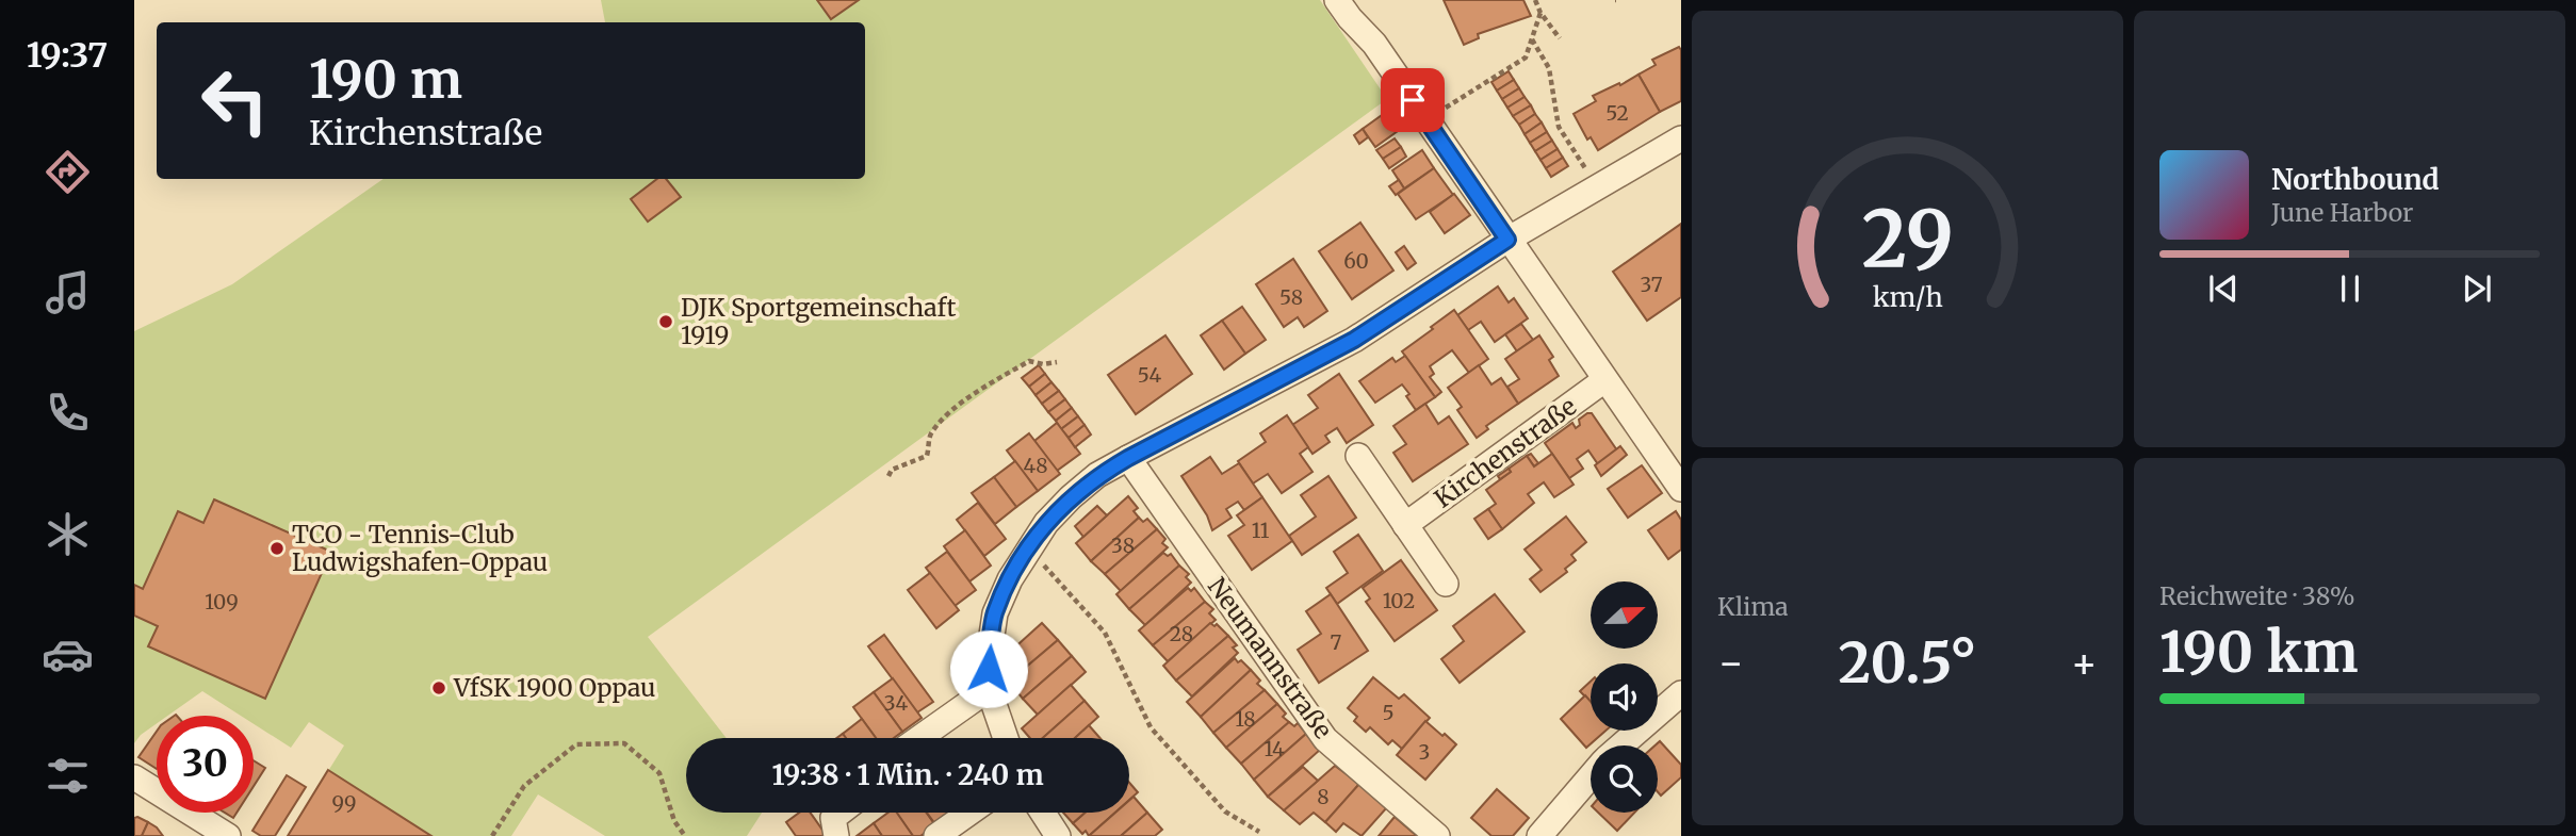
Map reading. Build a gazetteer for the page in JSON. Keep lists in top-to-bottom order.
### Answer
{
  "streets": {
    "street": ["Kirchenstraße", "Neumannstraße"]
  },
  "places": ["DJK Sportgemeinschaft 1919", "TCO - Tennis-Club Ludwigshafen-Oppau", "VfSK 1900 Oppau"],
  "house_numbers": [
    "52",
    "60",
    "37",
    "58",
    "54",
    "48",
    "11",
    "38",
    "102",
    "109",
    "28",
    "7",
    "34",
    "5",
    "18",
    "14",
    "3",
    "8",
    "99"
  ],
  "north": "right",
  "page": {
    "tabs": "19:37",
    "turn": ["190 m", "Kirchenstraße"],
    "song": ["Northbound", "June Harbor"],
    "tile": [
      "Klima",
      ["Reichweite · 38%", "190 km"]
    ],
    "heat": ["−", "20.5°", "+"],
    "limit": "30",
    "trip": "19:38 · 1 Min. · 240 m",
    "gauge": ["29", "km/h"]
  }
}
